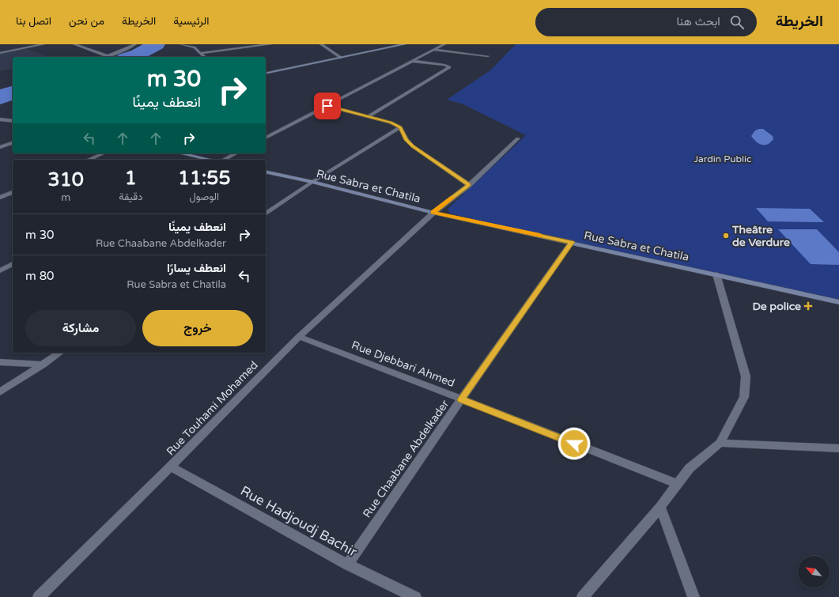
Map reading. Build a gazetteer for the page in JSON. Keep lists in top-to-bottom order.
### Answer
{
  "streets": {
    "street": [
      "Rue Sabra et Chatila",
      "Rue Djebbari Ahmed",
      "Rue Touhami Mohamed",
      "Rue Chaabane Abdelkader",
      "Rue Hadjoudj Bachir"
    ]
  },
  "crossings": [
    ["Rue Sabra et Chatila", "Rue Touhami Mohamed"],
    ["Rue Sabra et Chatila", "Rue Chaabane Abdelkader"],
    ["Rue Djebbari Ahmed", "Rue Touhami Mohamed"],
    ["Rue Djebbari Ahmed", "Rue Chaabane Abdelkader"],
    ["Rue Touhami Mohamed", "Rue Hadjoudj Bachir"],
    ["Rue Chaabane Abdelkader", "Rue Hadjoudj Bachir"]
  ],
  "parks": ["Jardin Public"],
  "places": {
    "other": ["Theâtre de Verdure"],
    "health": ["De police"]
  },
  "north": "top left",
  "page": {
    "header": "الخريطة",
    "search": "ابحث هنا",
    "nav": [
      "الرئيسية",
      "الخريطة",
      "من نحن",
      "اتصل بنا"
    ],
    "turn": ["30 m", "انعطف يمينًا"],
    "eta": [
      "11:55",
      "الوصول",
      "1",
      "دقيقة",
      "310",
      "m"
    ],
    "list": [
      {
        "name": "انعطف يمينًا",
        "note": "Rue Chaabane Abdelkader",
        "value": "30 m"
      },
      {
        "name": "انعطف يسارًا",
        "note": "Rue Sabra et Chatila",
        "value": "80 m"
      }
    ],
    "buttons": ["خروج", "مشاركة"]
  }
}
